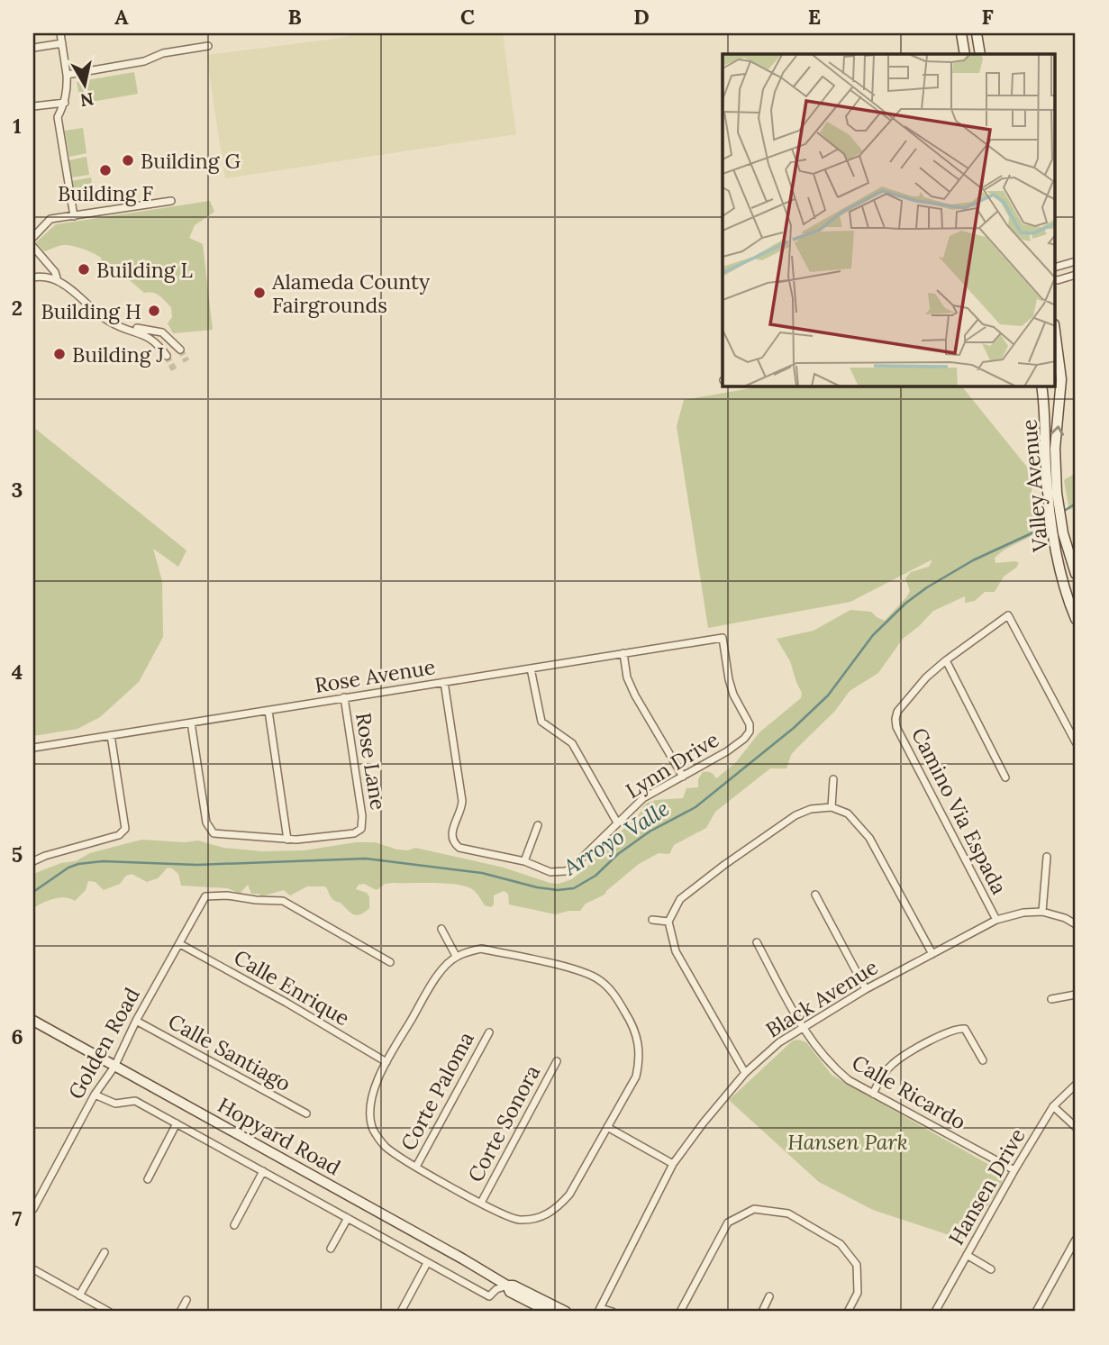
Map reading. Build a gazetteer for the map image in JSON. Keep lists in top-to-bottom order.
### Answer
{
  "streets": {
    "main road": ["Valley Avenue", "Hopyard Road"],
    "street": [
      "Rose Avenue",
      "Rose Lane",
      "Lynn Drive",
      "Camino Via Espada",
      "Calle Enrique",
      "Black Avenue",
      "Golden Road",
      "Calle Santiago",
      "Corte Paloma",
      "Calle Ricardo",
      "Corte Sonora",
      "Hansen Drive"
    ]
  },
  "crossings": [
    ["Rose Avenue", "Rose Lane"],
    ["Rose Avenue", "Lynn Drive"],
    ["Camino Via Espada", "Black Avenue"],
    ["Calle Enrique", "Golden Road"],
    ["Black Avenue", "Calle Ricardo"],
    ["Golden Road", "Calle Santiago"],
    ["Golden Road", "Hopyard Road"],
    ["Calle Ricardo", "Hansen Drive"]
  ],
  "water": ["Arroyo Valle"],
  "parks": ["Hansen Park"],
  "places": [
    "Building G",
    "Building F",
    "Building L",
    "Alameda County Fairgrounds",
    "Building H",
    "Building J"
  ],
  "north": "bottom",
  "grid": {
    "columns": [
      "A",
      "B",
      "C",
      "D",
      "E",
      "F"
    ],
    "rows": [
      "1",
      "2",
      "3",
      "4",
      "5",
      "6",
      "7"
    ]
  }
}
